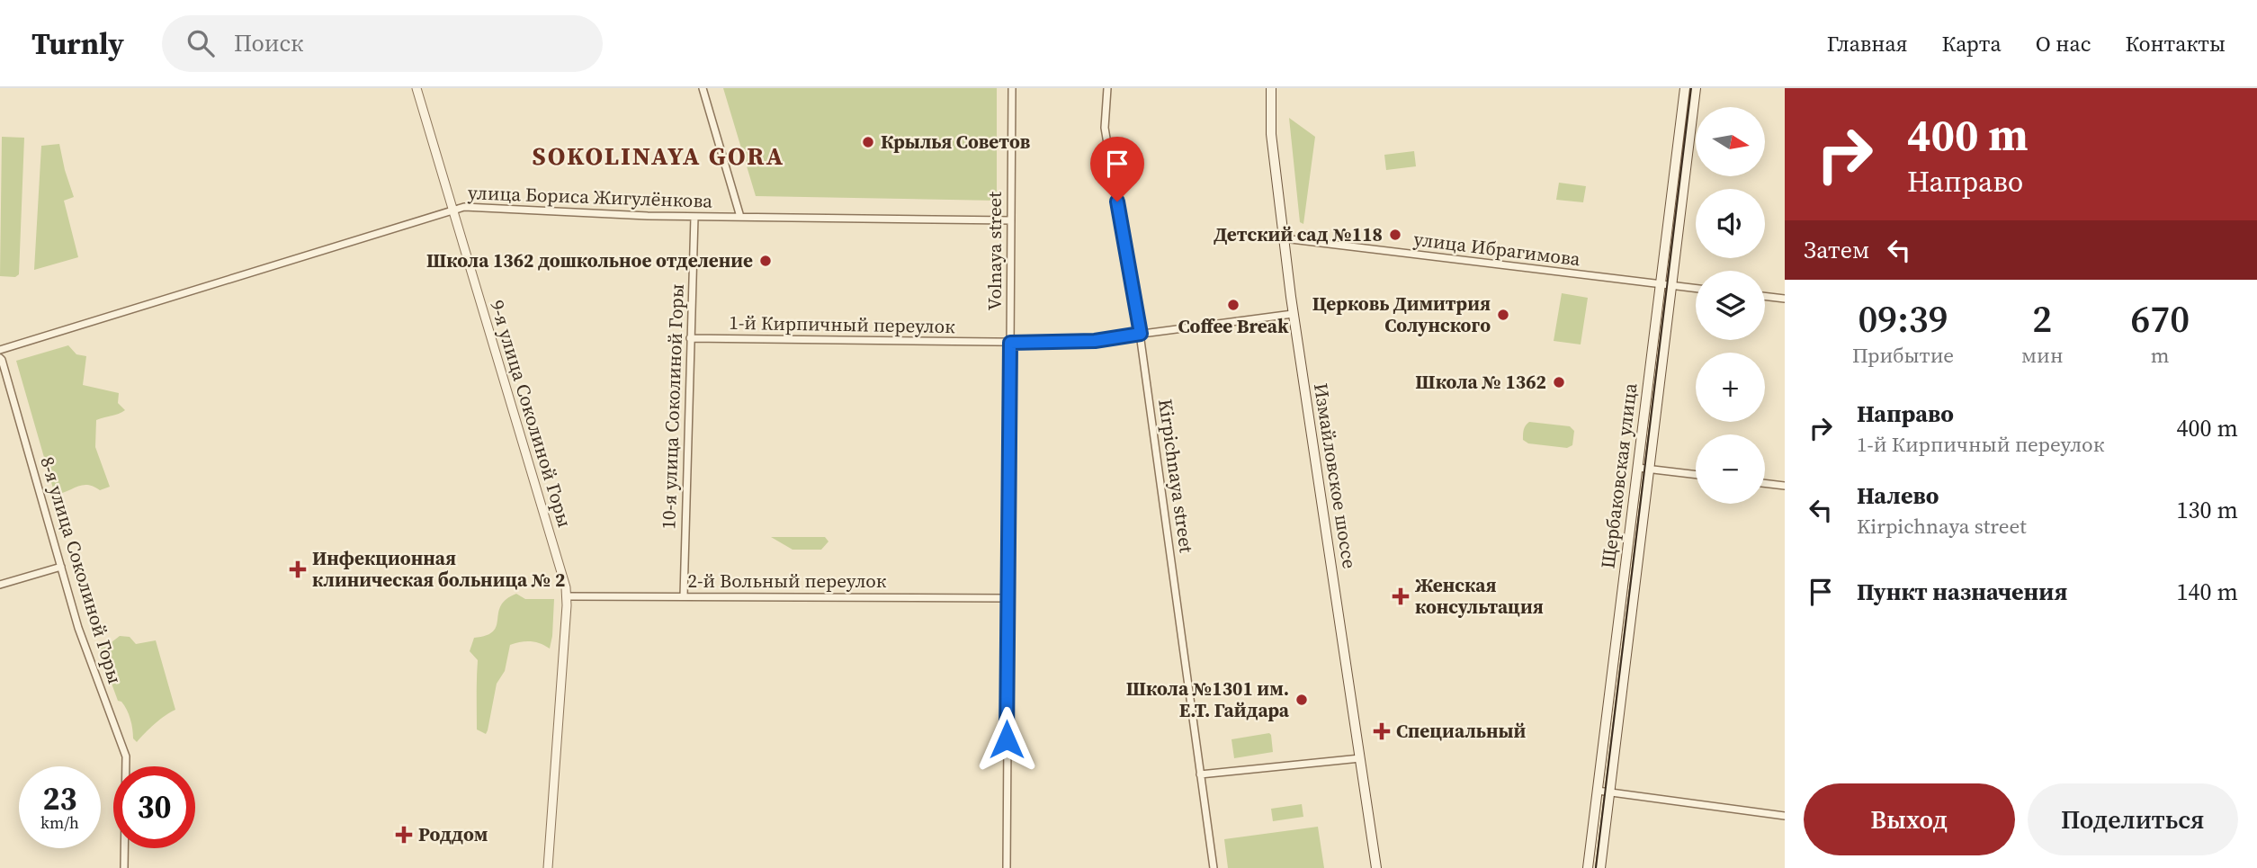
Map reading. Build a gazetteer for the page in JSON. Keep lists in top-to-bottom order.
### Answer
{
  "streets": {
    "main road": ["Измайловское шоссе", "Щербаковская улица"],
    "street": [
      "улица Бориса Жигулёнкова",
      "улица Ибрагимова",
      "Volnaya street",
      "1-й Кирпичный переулок",
      "10-я улица Соколиной Горы",
      "9-я улица Соколиной Горы",
      "Kirpichnaya street",
      "8-я улица Соколиной Горы",
      "2-й Вольный переулок"
    ]
  },
  "crossings": [
    ["улица Бориса Жигулёнкова", "Volnaya street"],
    ["улица Бориса Жигулёнкова", "10-я улица Соколиной Горы"],
    ["улица Бориса Жигулёнкова", "9-я улица Соколиной Горы"],
    ["улица Ибрагимова", "Измайловское шоссе"],
    ["улица Ибрагимова", "Щербаковская улица"],
    ["Volnaya street", "1-й Кирпичный переулок"],
    ["Volnaya street", "2-й Вольный переулок"],
    ["1-й Кирпичный переулок", "10-я улица Соколиной Горы"],
    ["1-й Кирпичный переулок", "Kirpichnaya street"],
    ["1-й Кирпичный переулок", "Измайловское шоссе"],
    ["10-я улица Соколиной Горы", "2-й Вольный переулок"],
    ["9-я улица Соколиной Горы", "2-й Вольный переулок"]
  ],
  "districts": ["SOKOLINAYA GORA"],
  "places": {
    "other": [
      "Крылья Советов",
      "Детский сад №118",
      "Школа 1362 дошкольное отделение",
      "Coffee Break",
      "Церковь Димитрия Солунского",
      "Школа № 1362",
      "Школа №1301 им. Е.Т. Гайдара"
    ],
    "health": [
      "Инфекционная клиническая больница № 2",
      "Женская консультация",
      "Специальный",
      "Роддом"
    ]
  },
  "north": "right",
  "page": {
    "header": "Turnly",
    "search": "Поиск",
    "nav": [
      "Главная",
      "Карта",
      "О нас",
      "Контакты"
    ],
    "turn": ["400 m", "Направо"],
    "map_buttons": ["+", "−"],
    "then": "Затем",
    "eta": [
      "09:39",
      "Прибытие",
      "2",
      "мин",
      "670",
      "m"
    ],
    "list": [
      {
        "name": "Направо",
        "note": "1-й Кирпичный переулок",
        "value": "400 m"
      },
      {
        "name": "Налево",
        "note": "Kirpichnaya street",
        "value": "130 m"
      },
      {
        "name": "Пункт назначения",
        "value": "140 m"
      }
    ],
    "speed": "23 km/h",
    "limit": "30",
    "buttons": ["Выход", "Поделиться"]
  }
}
